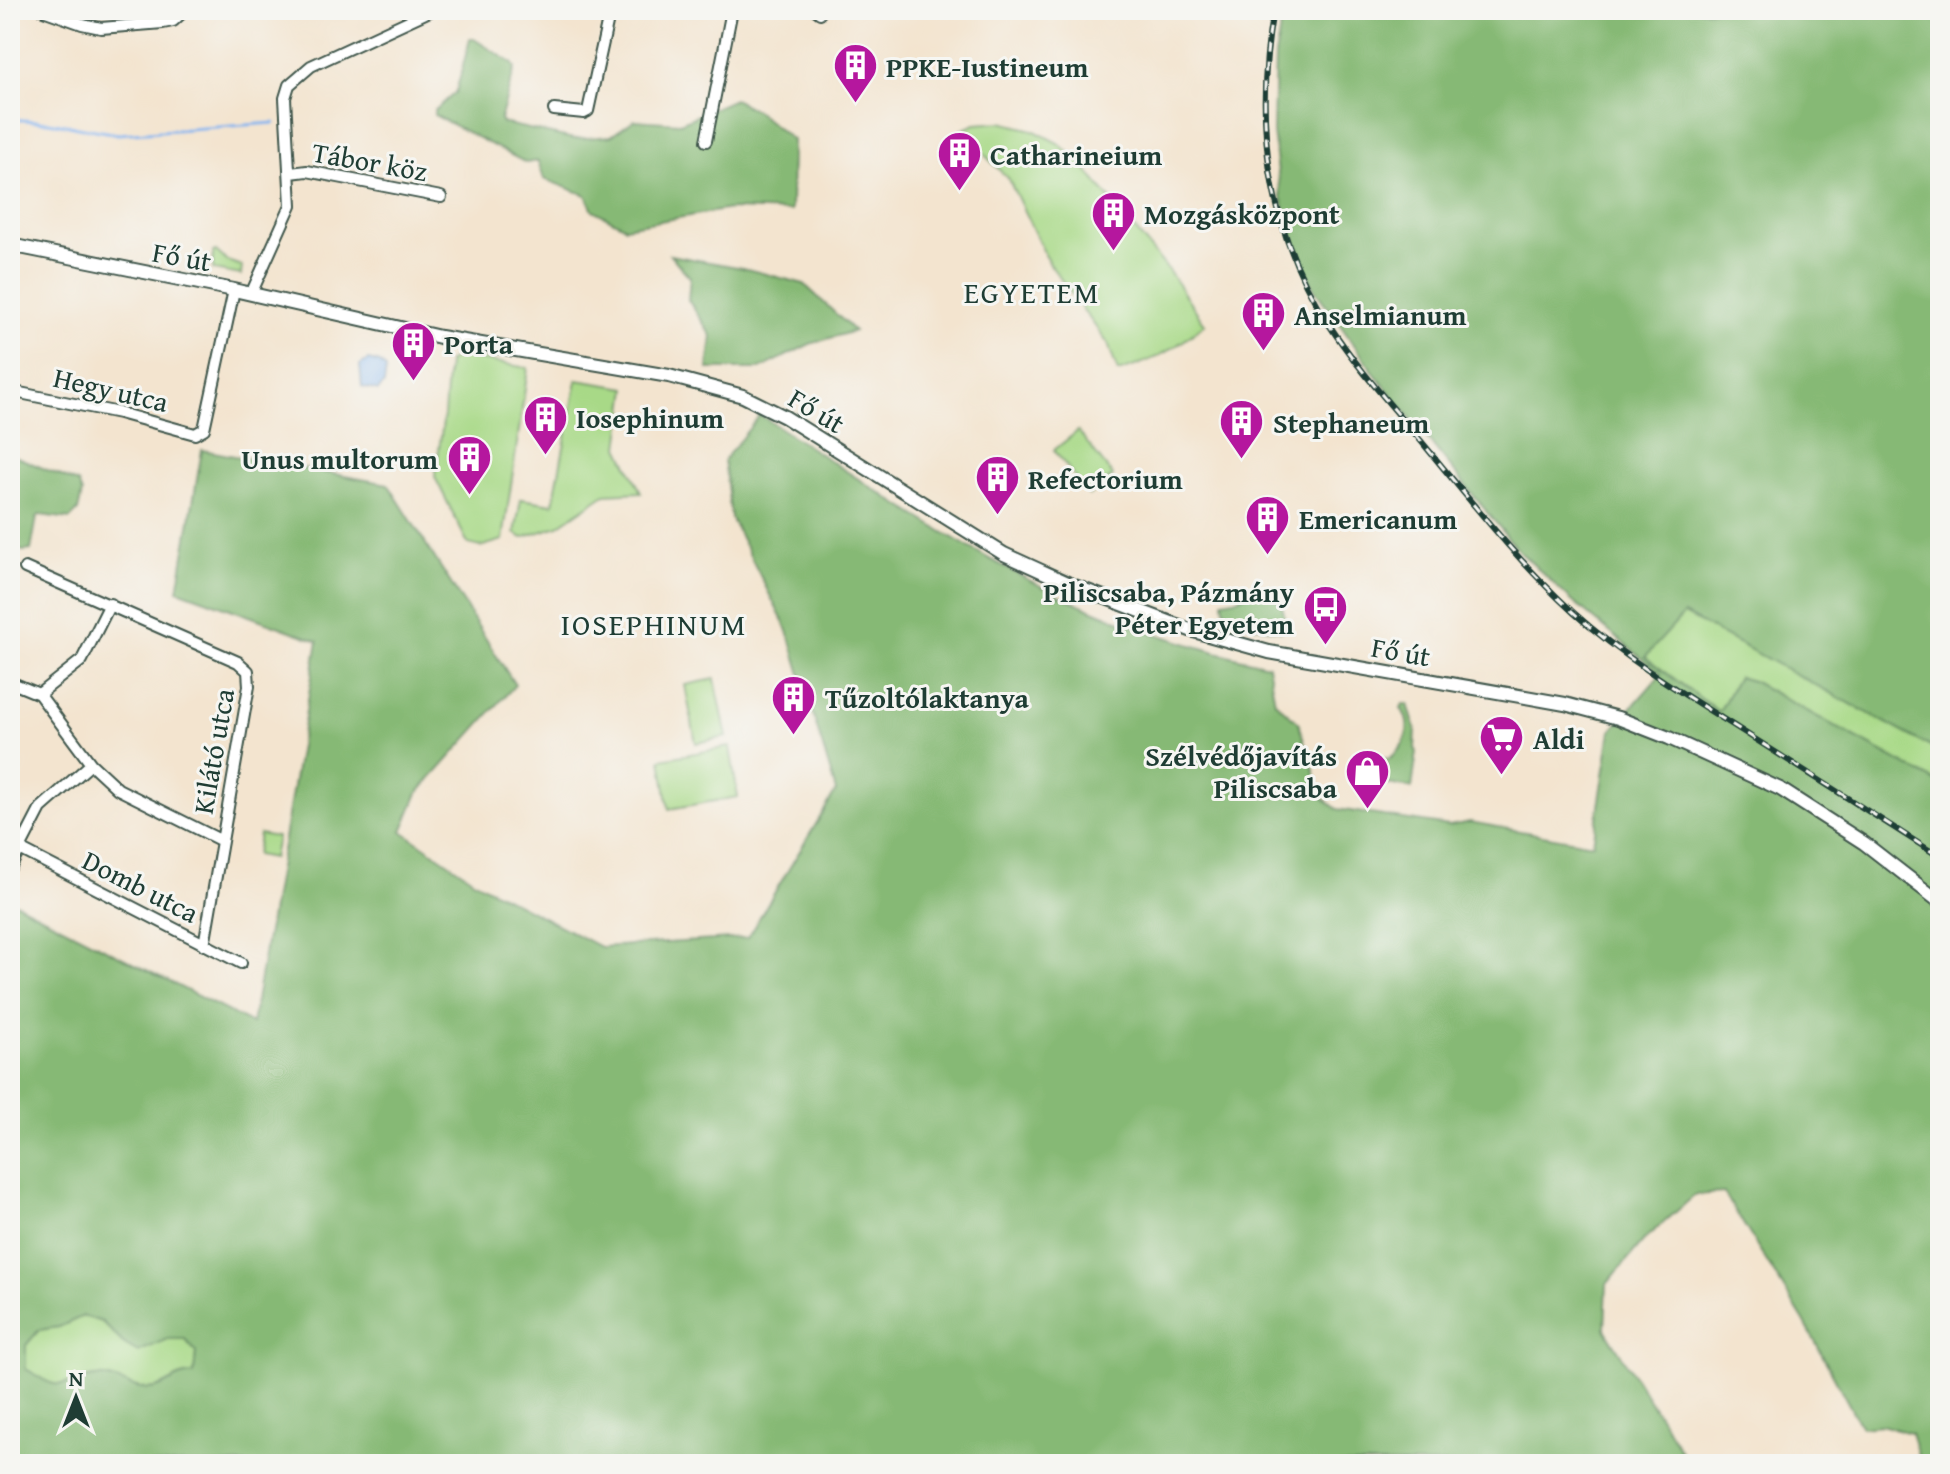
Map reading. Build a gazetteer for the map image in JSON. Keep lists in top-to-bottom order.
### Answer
{
  "streets": {
    "main road": ["Fő út"],
    "street": [
      "Tábor köz",
      "Hegy utca",
      "Kilátó utca",
      "Domb utca"
    ]
  },
  "crossings": [
    ["Fő út", "Hegy utca"],
    ["Kilátó utca", "Domb utca"]
  ],
  "districts": ["EGYETEM", "IOSEPHINUM"],
  "places": {
    "building": [
      "PPKE-Iustineum",
      "Catharineium",
      "Mozgásközpont",
      "Anselmianum",
      "Porta",
      "Iosephinum",
      "Stephaneum",
      "Unus multorum",
      "Refectorium",
      "Emericanum",
      "Tűzoltólaktanya"
    ],
    "bus stop": ["Piliscsaba, Pázmány Péter Egyetem"],
    "supermarket": ["Aldi"],
    "shop": ["Szélvédőjavítás Piliscsaba"]
  },
  "north": "top"
}
